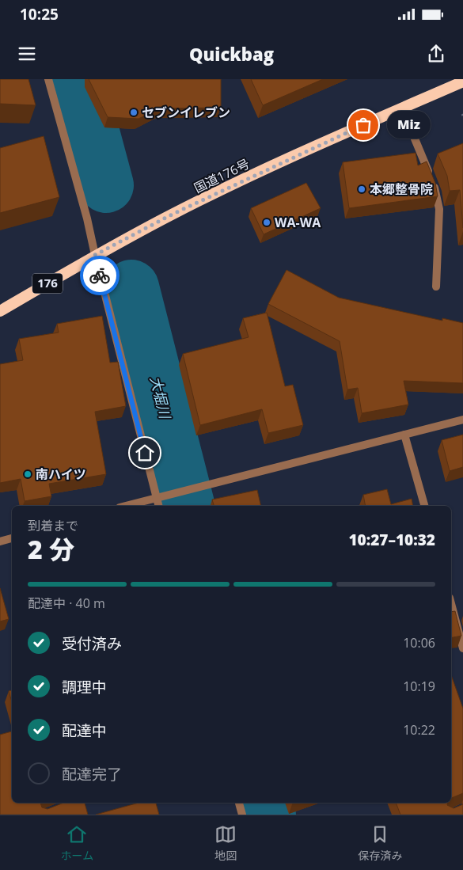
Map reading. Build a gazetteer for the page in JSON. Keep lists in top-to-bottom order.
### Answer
{
  "streets": {
    "highway": ["国道176号", "176"]
  },
  "water": ["大堀川"],
  "places": [
    "セブンイレブン",
    "Miz",
    "本郷整骨院",
    "WA-WA",
    "南ハイツ"
  ],
  "page": {
    "status": "10:25",
    "header": "Quickbag",
    "bubble": "Miz",
    "heading": ["2 分", "到着まで", "10:27–10:32"],
    "bar": "配達中 · 40 m",
    "list": [
      ["受付済み", "10:06"],
      ["調理中", "10:19"],
      ["配達中", "10:22"],
      "配達完了"
    ],
    "tabs": ["ホーム", "地図", "保存済み"]
  }
}
